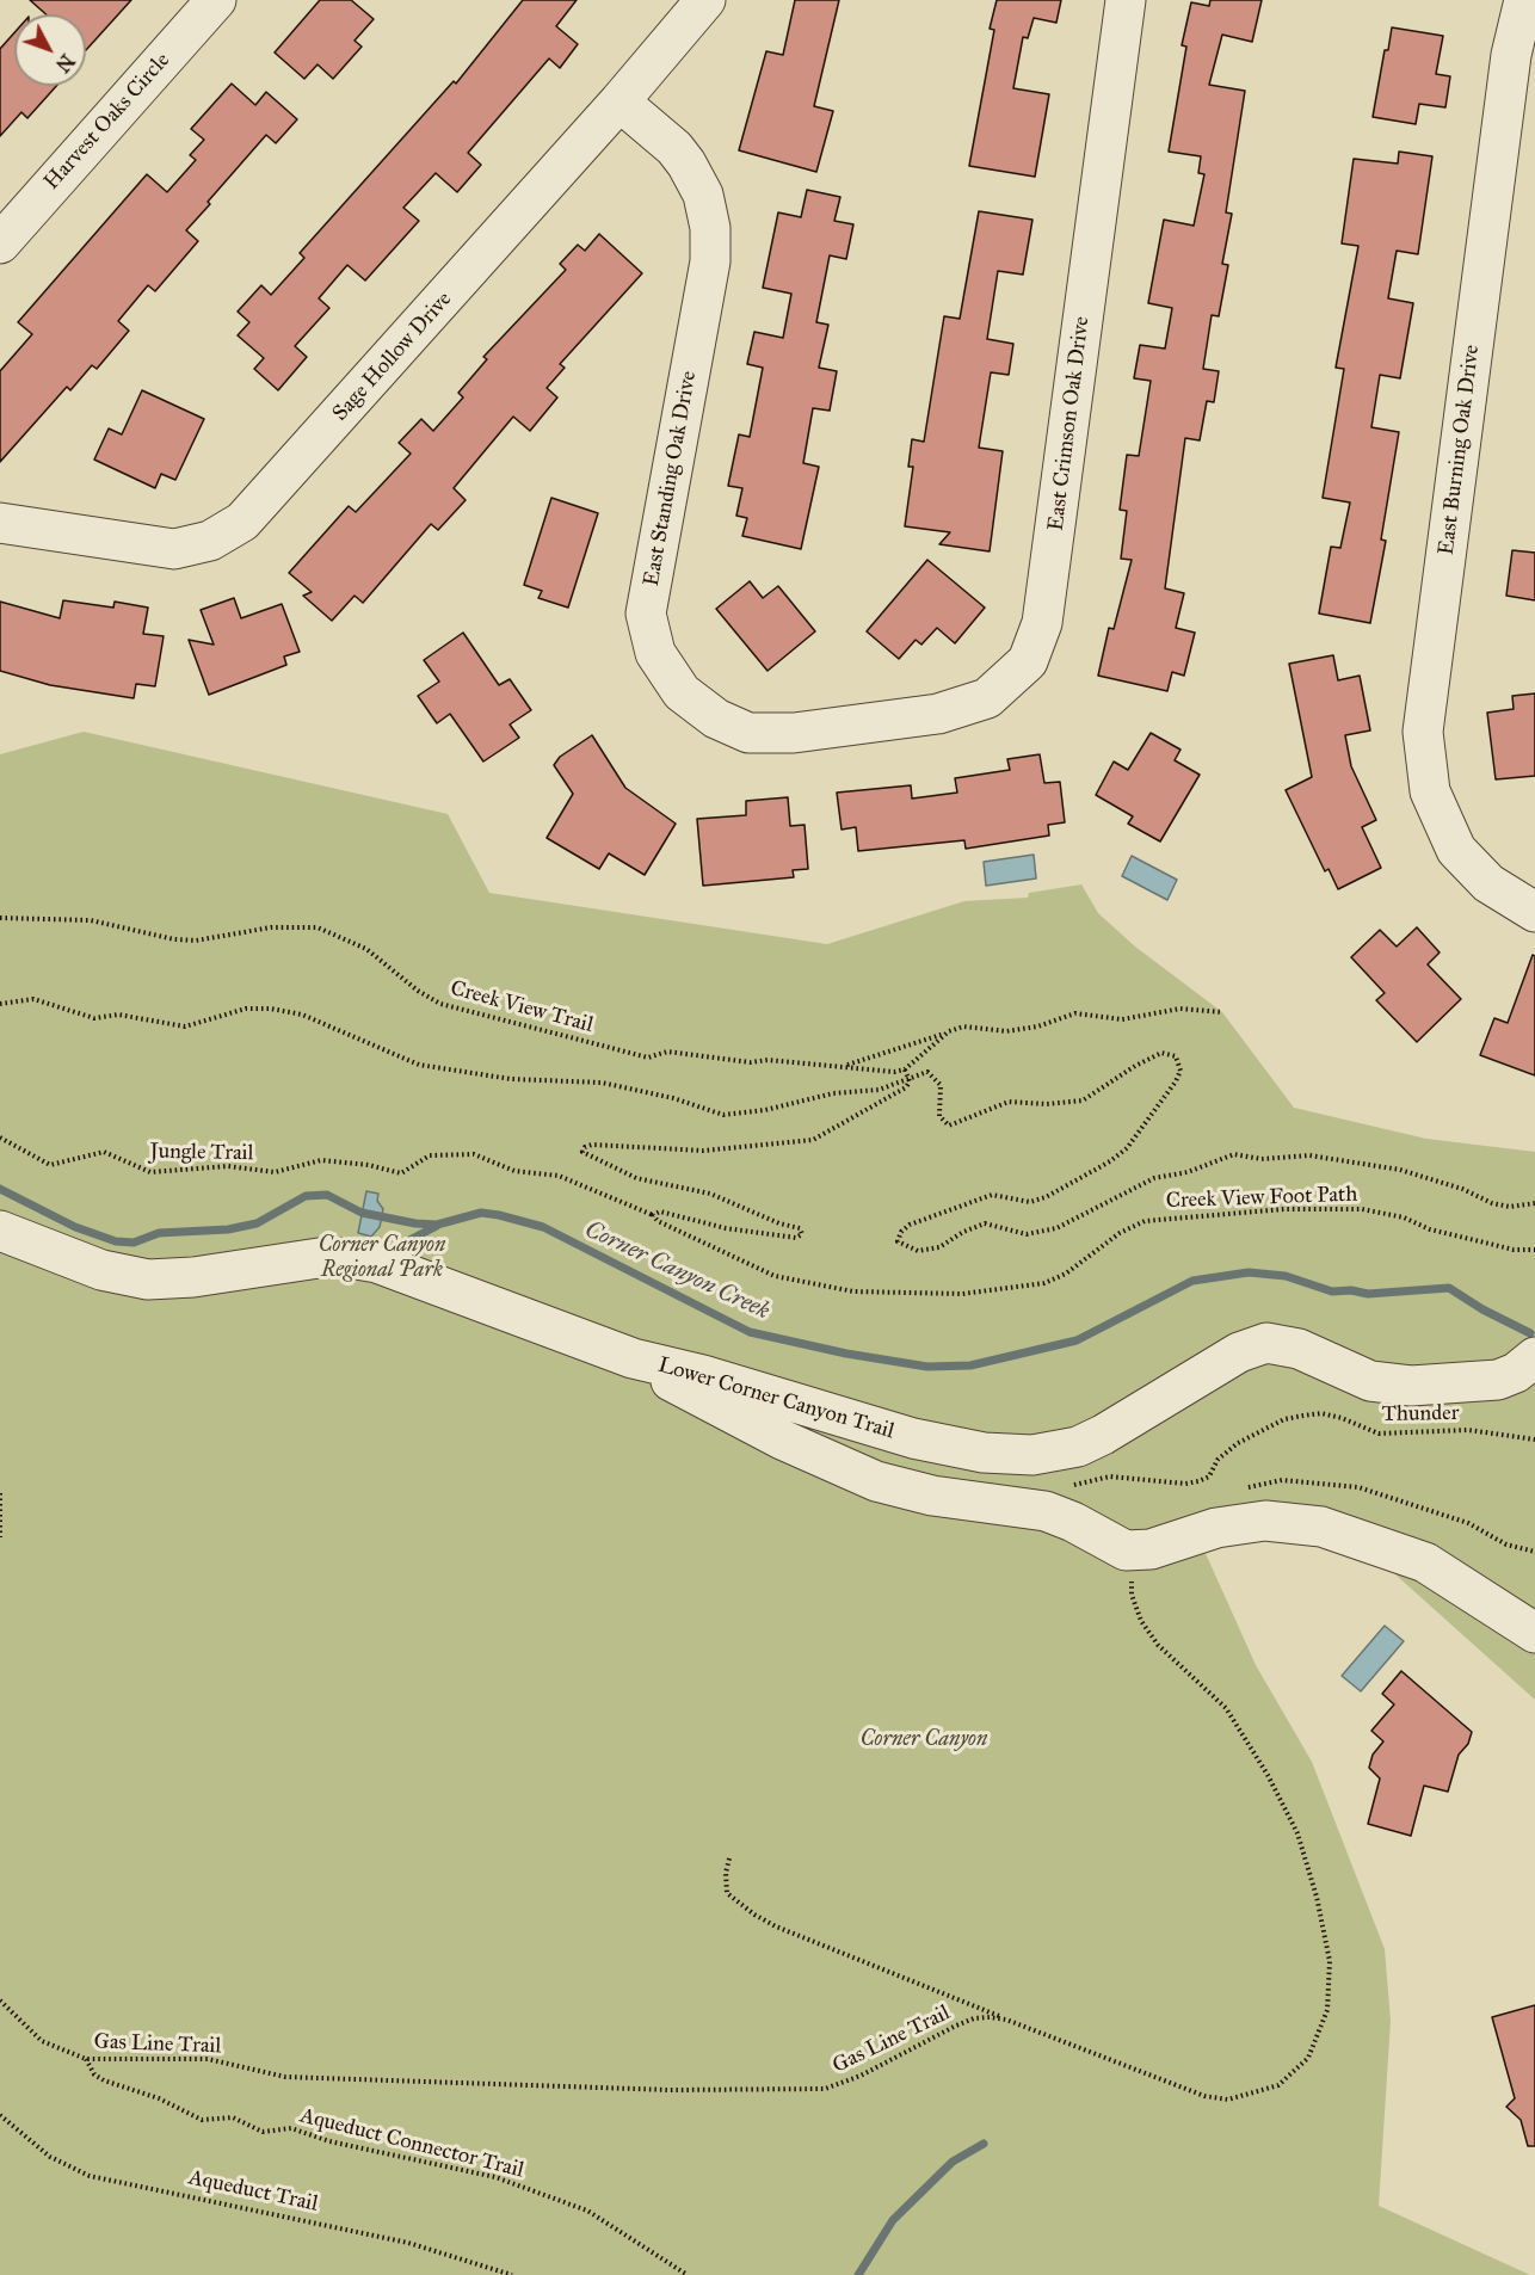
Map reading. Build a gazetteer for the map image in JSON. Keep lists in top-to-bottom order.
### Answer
{
  "streets": {
    "street": [
      "Harvest Oaks Circle",
      "Sage Hollow Drive",
      "East Crimson Oak Drive",
      "East Burning Oak Drive",
      "East Standing Oak Drive",
      "Lower Corner Canyon Trail"
    ],
    "path": [
      "Creek View Trail",
      "Jungle Trail",
      "Creek View Foot Path",
      "Thunder",
      "Gas Line Trail",
      "Aqueduct Connector Trail",
      "Aqueduct Trail"
    ]
  },
  "crossings": [
    ["Sage Hollow Drive", "East Standing Oak Drive"],
    ["East Crimson Oak Drive", "East Standing Oak Drive"],
    ["Jungle Trail", "Creek View Foot Path"],
    ["Gas Line Trail", "Aqueduct Connector Trail"]
  ],
  "water": ["Corner Canyon Creek"],
  "parks": ["Corner Canyon Regional Park", "Corner Canyon"],
  "north": "bottom right"
}
